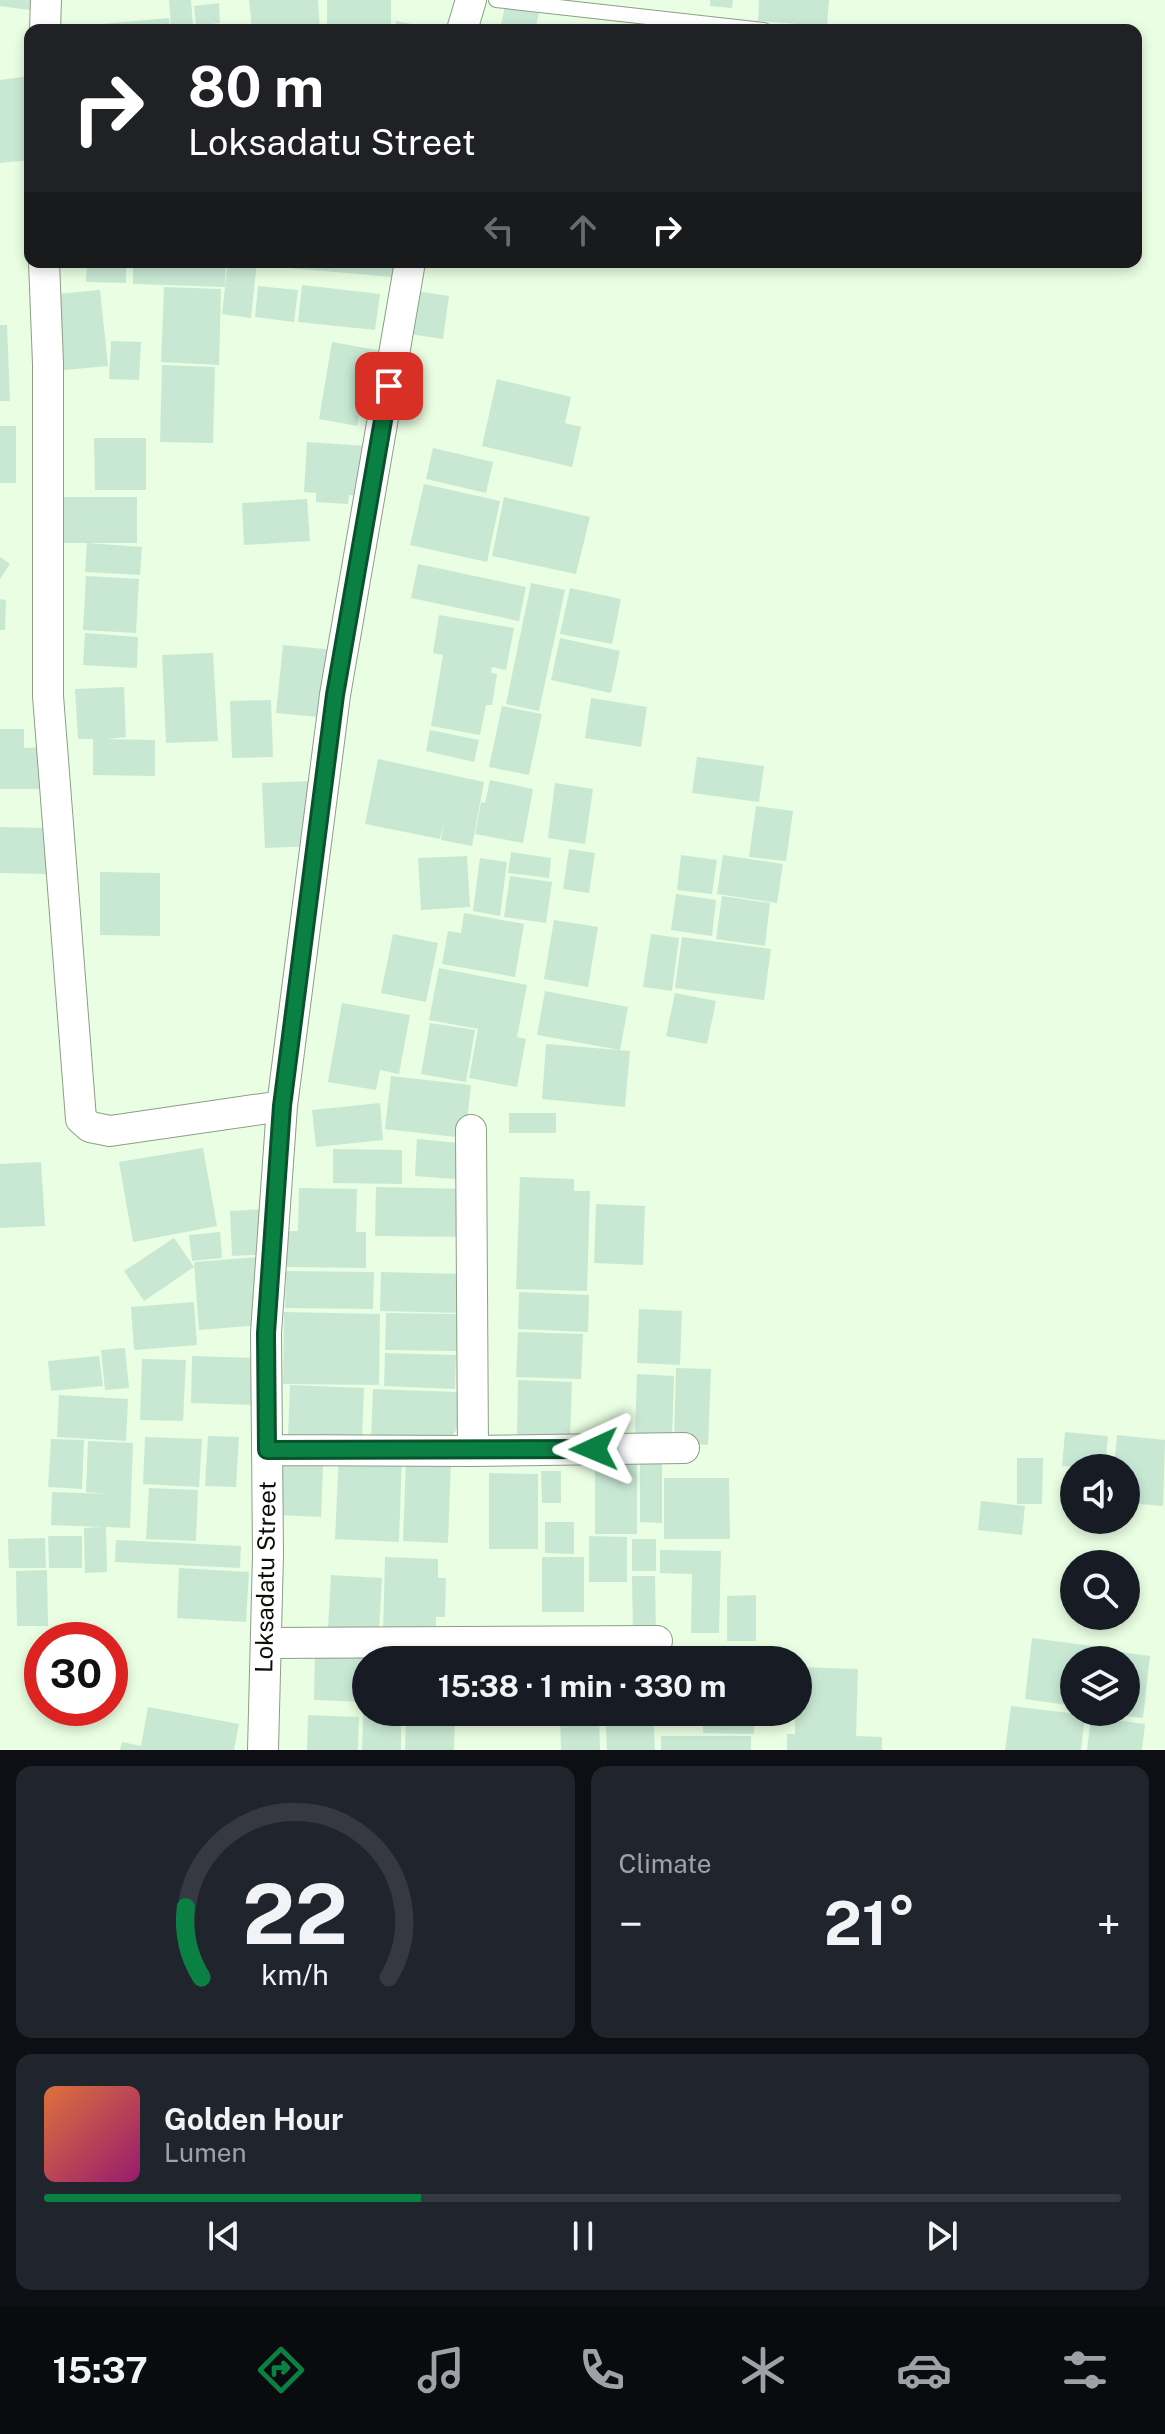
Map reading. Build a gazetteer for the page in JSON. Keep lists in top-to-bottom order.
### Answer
{
  "streets": {
    "street": ["Loksadatu Street"]
  },
  "page": {
    "turn": ["80 m", "Loksadatu Street"],
    "limit": "30",
    "trip": "15:38 · 1 min · 330 m",
    "tile": "Climate",
    "heat": ["−", "21°", "+"],
    "song": ["Golden Hour", "Lumen"],
    "tabs": "15:37",
    "gauge": ["22", "km/h"]
  }
}
